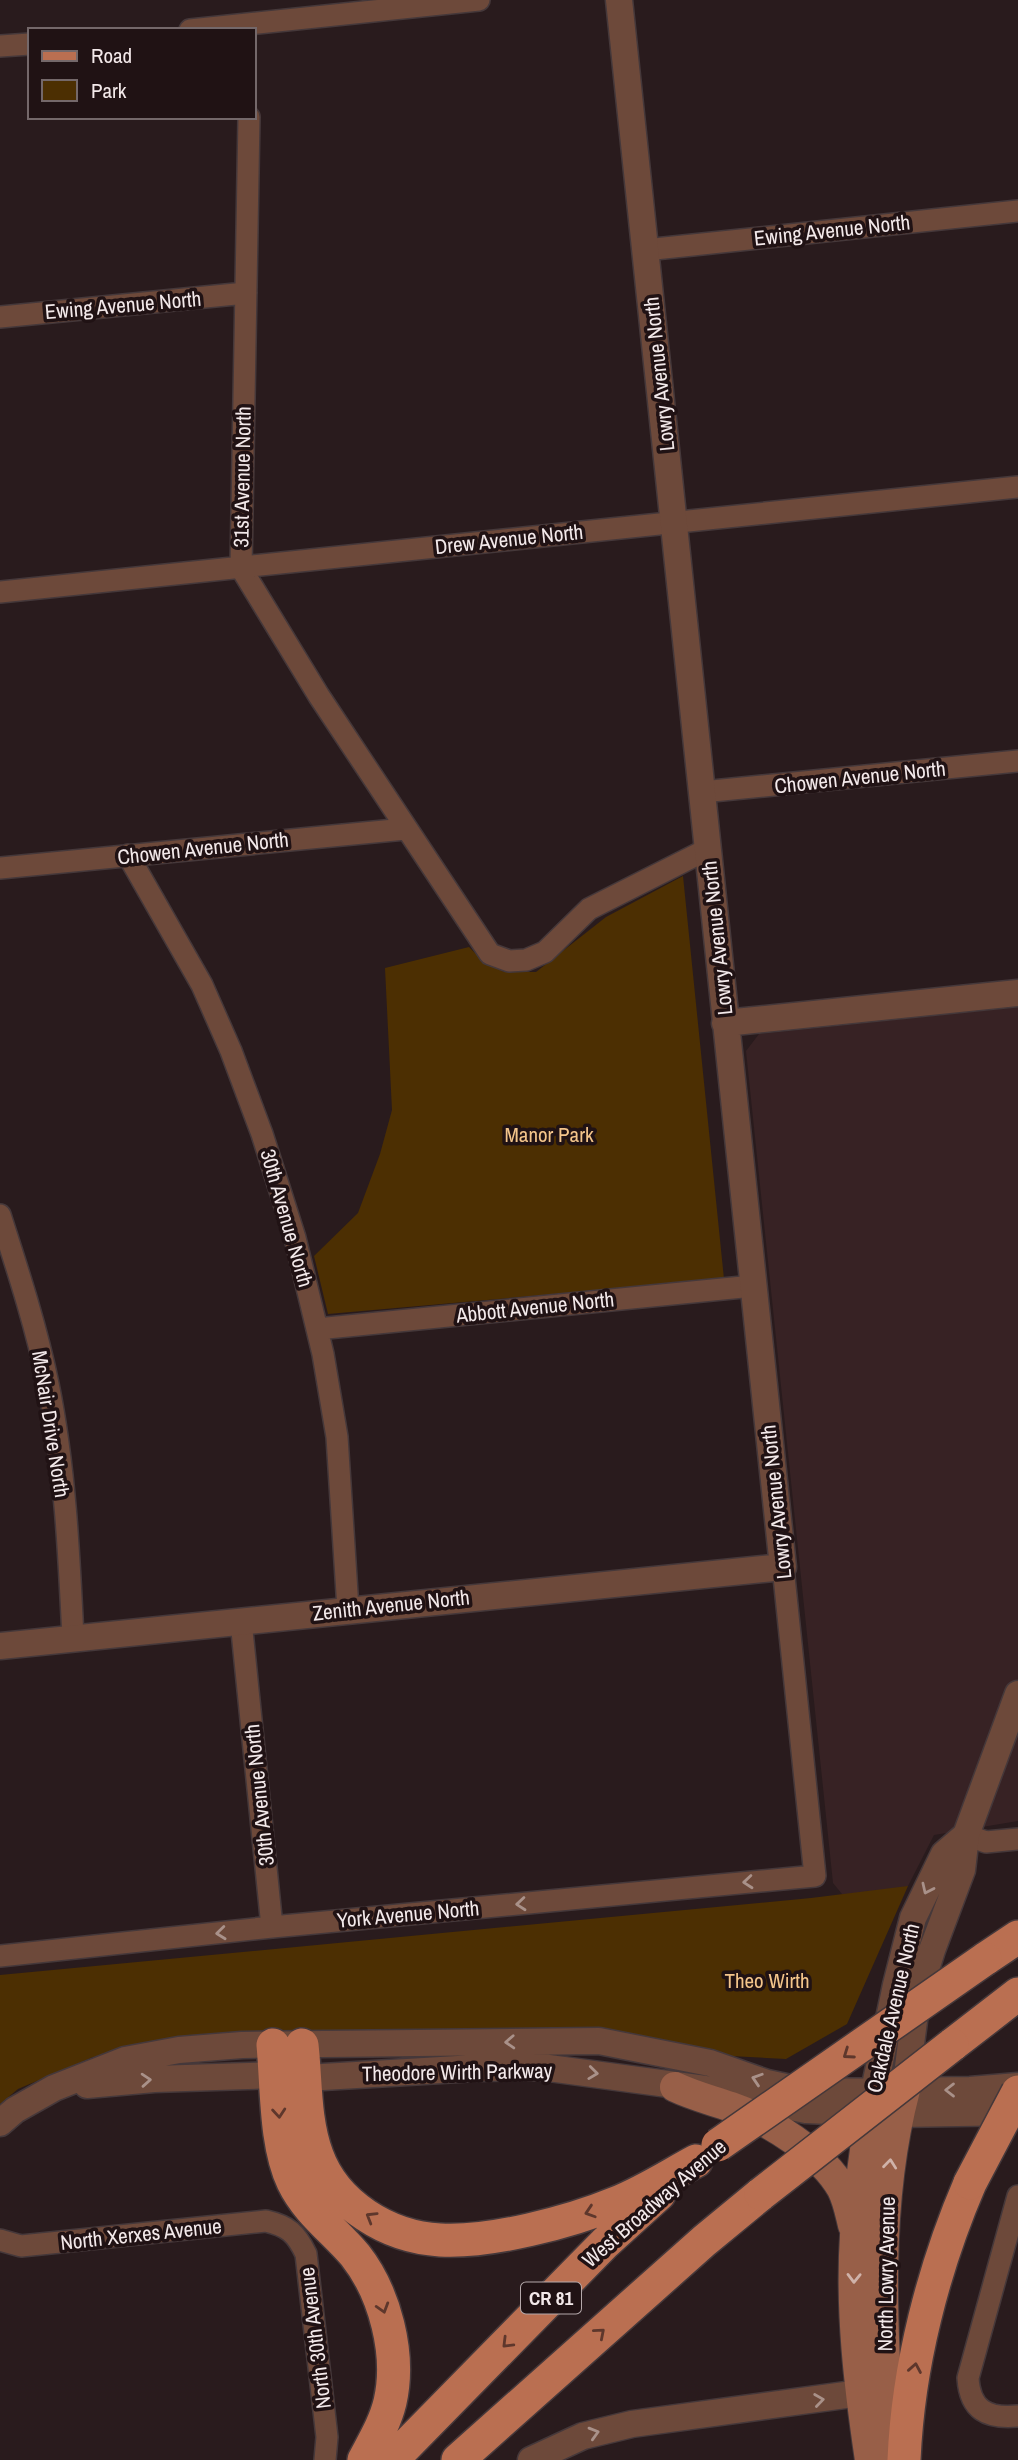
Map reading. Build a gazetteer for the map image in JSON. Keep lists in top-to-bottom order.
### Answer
{
  "streets": {
    "main road": ["West Broadway Avenue", "North Lowry Avenue", "CR 81"],
    "street": [
      "Ewing Avenue North",
      "Lowry Avenue North",
      "31st Avenue North",
      "Drew Avenue North",
      "Chowen Avenue North",
      "30th Avenue North",
      "Abbott Avenue North",
      "McNair Drive North",
      "Zenith Avenue North",
      "York Avenue North",
      "Oakdale Avenue North",
      "Theodore Wirth Parkway",
      "North Xerxes Avenue",
      "North 30th Avenue"
    ]
  },
  "crossings": [
    ["Ewing Avenue North", "Lowry Avenue North"],
    ["Ewing Avenue North", "31st Avenue North"],
    ["Lowry Avenue North", "31st Avenue North"],
    ["Lowry Avenue North", "Drew Avenue North"],
    ["Lowry Avenue North", "Chowen Avenue North"],
    ["Lowry Avenue North", "Abbott Avenue North"],
    ["Lowry Avenue North", "Zenith Avenue North"],
    ["Lowry Avenue North", "York Avenue North"],
    ["31st Avenue North", "Drew Avenue North"],
    ["31st Avenue North", "Chowen Avenue North"],
    ["Chowen Avenue North", "30th Avenue North"],
    ["30th Avenue North", "Abbott Avenue North"],
    ["30th Avenue North", "Zenith Avenue North"],
    ["30th Avenue North", "York Avenue North"],
    ["McNair Drive North", "Zenith Avenue North"],
    ["Oakdale Avenue North", "Theodore Wirth Parkway"],
    ["Oakdale Avenue North", "North Lowry Avenue"],
    ["Theodore Wirth Parkway", "North Lowry Avenue"],
    ["North Xerxes Avenue", "North 30th Avenue"]
  ],
  "one_way": ["York Avenue North"],
  "parks": ["Manor Park", "Theo Wirth"],
  "legend": ["Road", "Park"]
}
